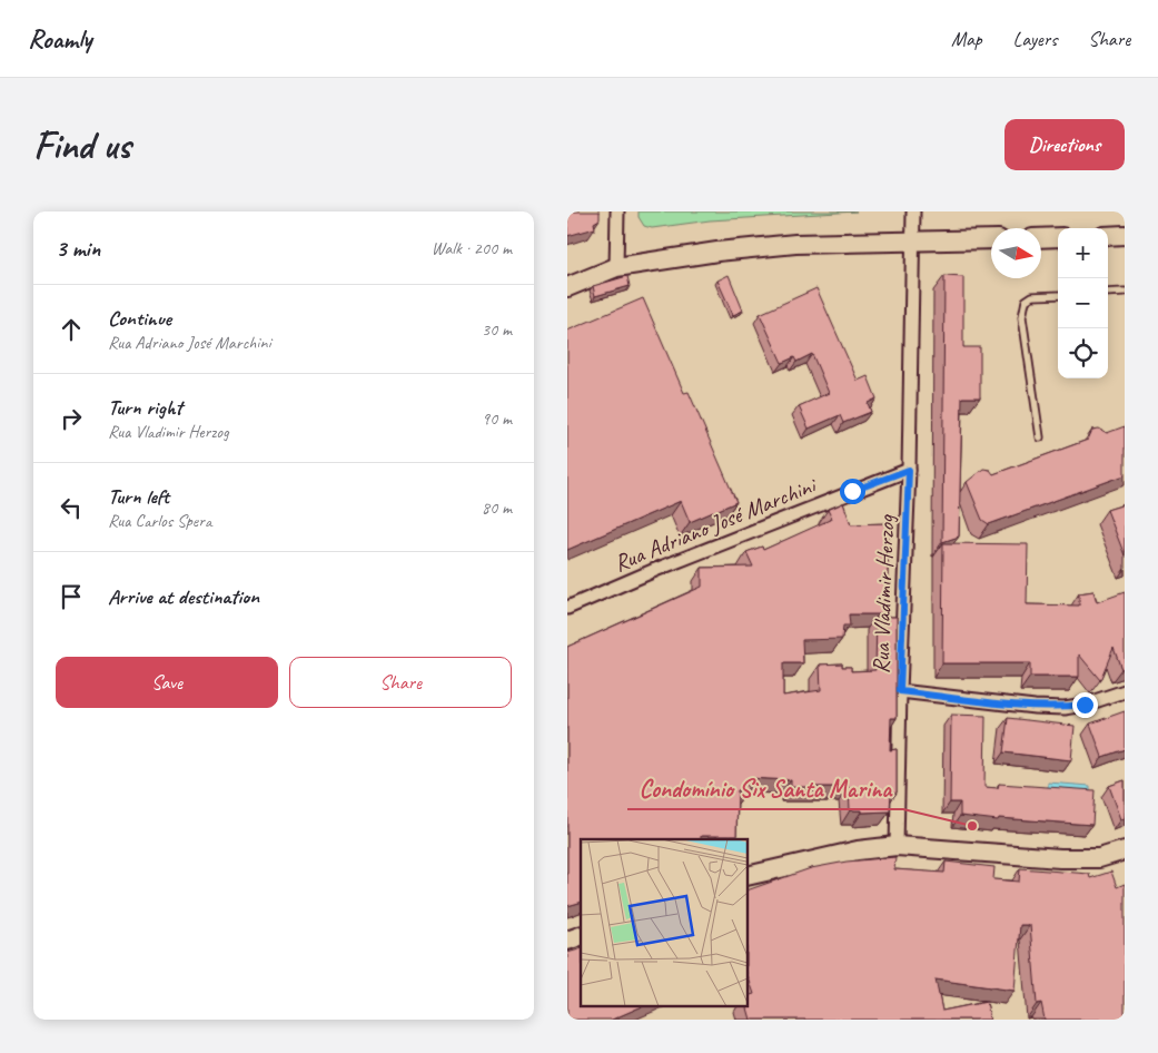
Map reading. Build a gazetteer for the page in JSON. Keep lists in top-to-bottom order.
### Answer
{
  "streets": {
    "street": ["Rua Adriano José Marchini", "Rua Vladimir Herzog"]
  },
  "crossings": [
    ["Rua Adriano José Marchini", "Rua Vladimir Herzog"]
  ],
  "places": ["Condomínio Six Santa Marina"],
  "north": "right",
  "page": {
    "header": "Roamly",
    "nav": ["Map", "Layers", "Share"],
    "buttons": [
      "Directions",
      ["Save", "Share"]
    ],
    "title": "Find us",
    "heading": ["3 min", "Walk · 200 m"],
    "map_buttons": ["+", "−"],
    "list": [
      ["Continue", "Rua Adriano José Marchini", "30 m"],
      ["Turn right", "Rua Vladimir Herzog", "90 m"],
      ["Turn left", "Rua Carlos Spera", "80 m"],
      "Arrive at destination"
    ]
  }
}
